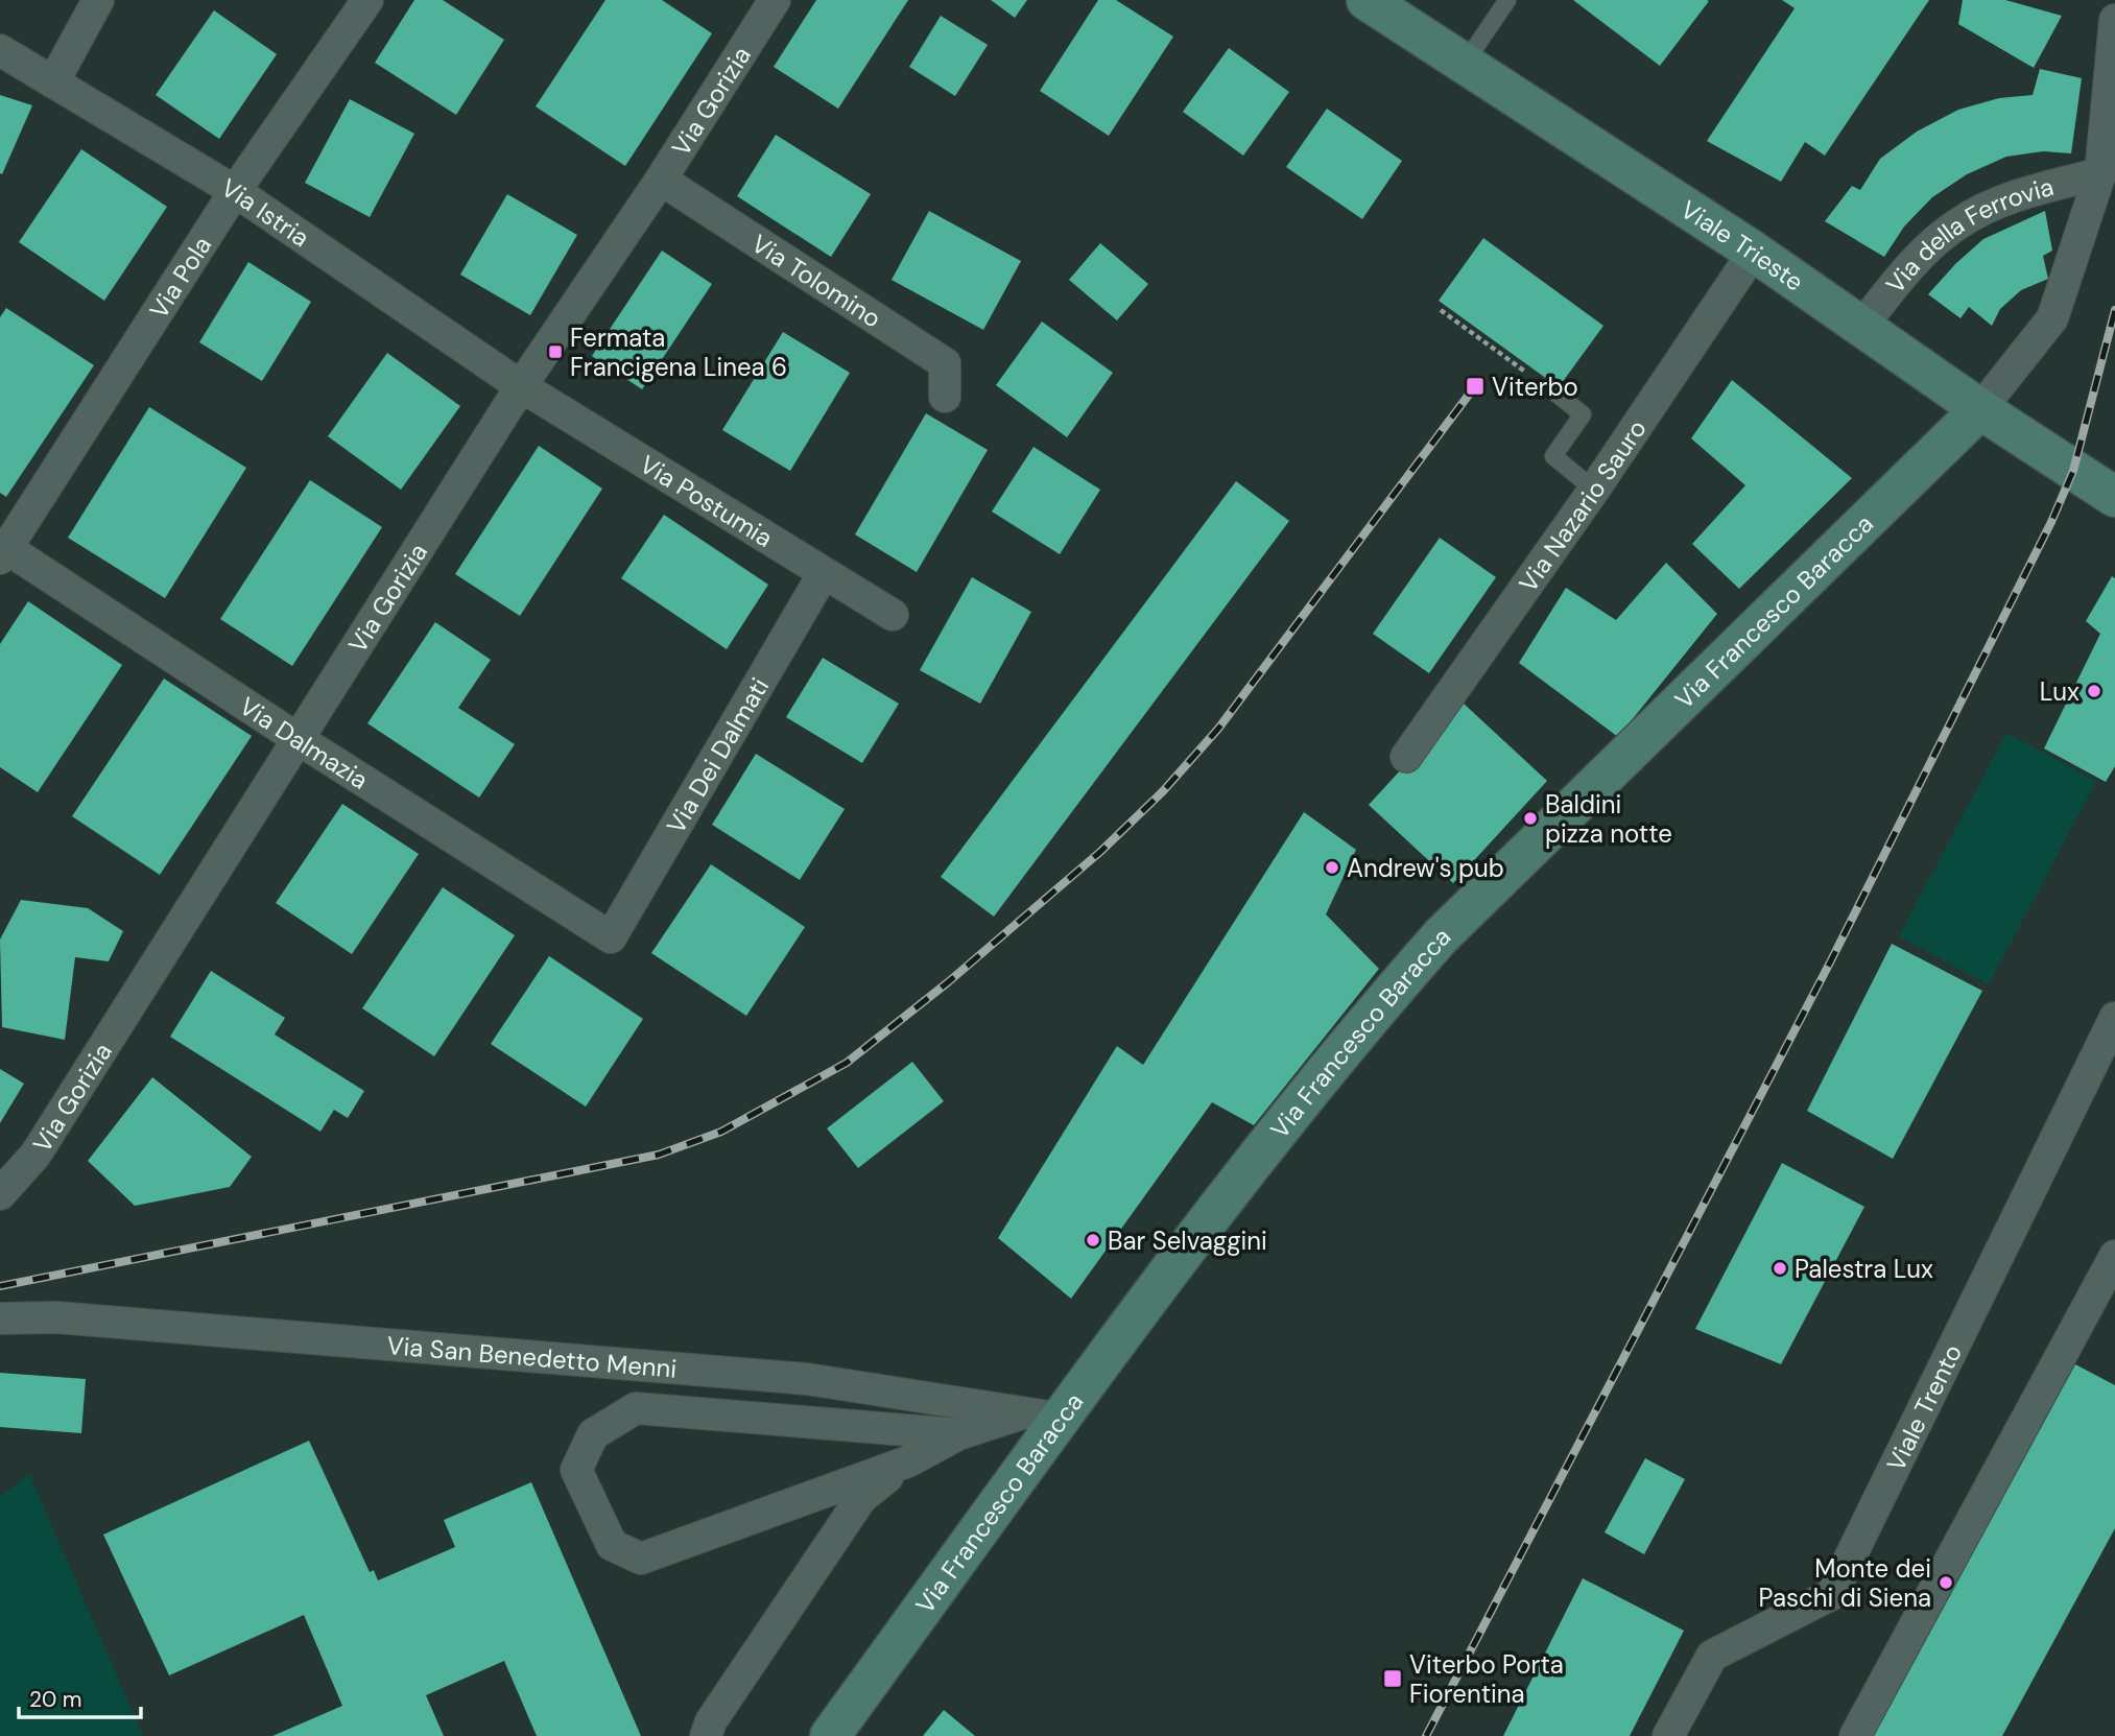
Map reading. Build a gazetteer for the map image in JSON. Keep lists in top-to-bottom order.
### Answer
{
  "streets": {
    "main road": ["Viale Trieste", "Via Francesco Baracca"],
    "street": [
      "Via Gorizia",
      "Via Istria",
      "Via della Ferrovia",
      "Via Pola",
      "Via Tolomino",
      "Via Postumia",
      "Via Nazario Sauro",
      "Via Dalmazia",
      "Via Dei Dalmati",
      "Via San Benedetto Menni",
      "Viale Trento"
    ]
  },
  "crossings": [
    ["Via Gorizia", "Via Istria"],
    ["Via Gorizia", "Via Tolomino"],
    ["Via Gorizia", "Via Postumia"],
    ["Via Gorizia", "Via Dalmazia"],
    ["Via Istria", "Via Pola"],
    ["Via Istria", "Via Postumia"],
    ["Via della Ferrovia", "Viale Trieste"],
    ["Via della Ferrovia", "Via Francesco Baracca"],
    ["Viale Trieste", "Via Nazario Sauro"],
    ["Viale Trieste", "Via Francesco Baracca"],
    ["Via Pola", "Via Dalmazia"],
    ["Via Postumia", "Via Dei Dalmati"],
    ["Via Francesco Baracca", "Via San Benedetto Menni"],
    ["Via Dalmazia", "Via Dei Dalmati"]
  ],
  "places": {
    "transit": ["Fermata Francigena Linea 6", "Viterbo", "Viterbo Porta Fiorentina"],
    "other": [
      "Lux",
      "Baldini pizza notte",
      "Andrew's pub",
      "Bar Selvaggini",
      "Palestra Lux",
      "Monte dei Paschi di Siena"
    ]
  },
  "scale_bar": "20 m"
}
